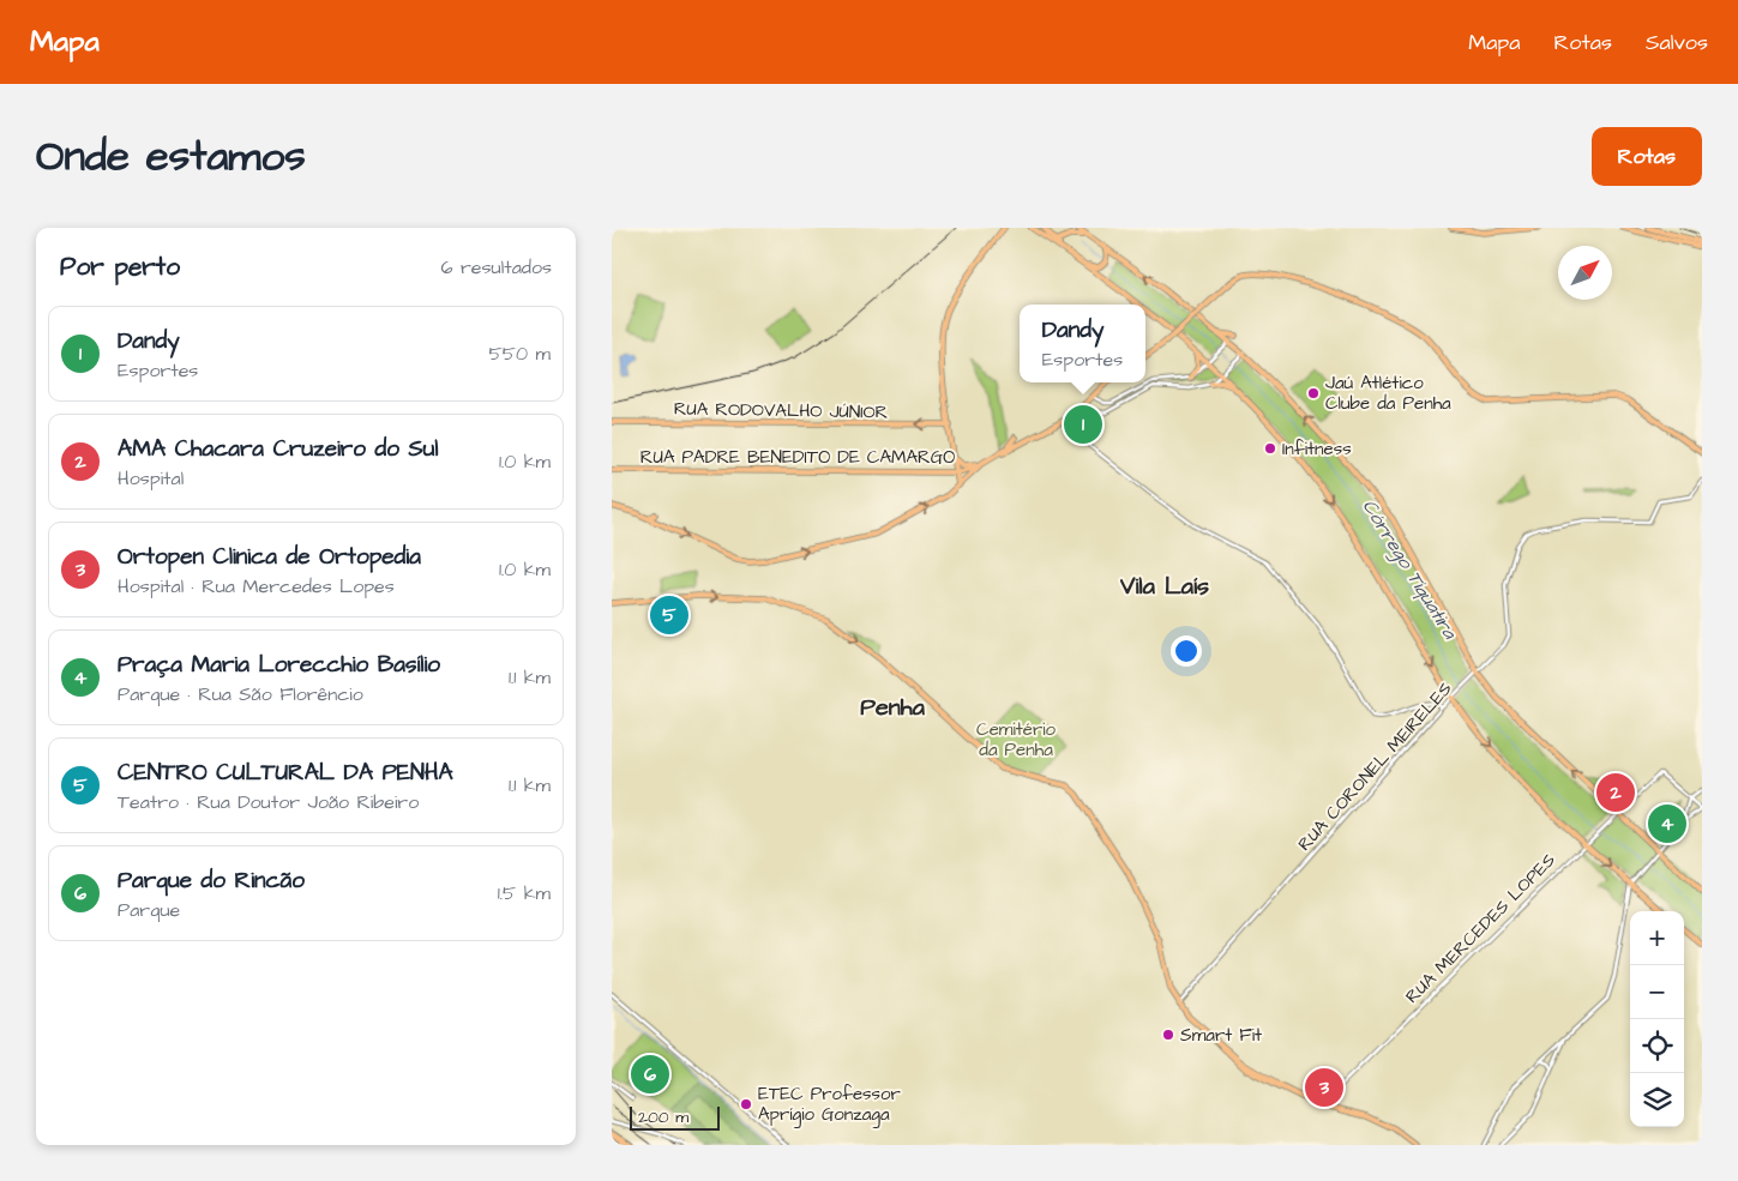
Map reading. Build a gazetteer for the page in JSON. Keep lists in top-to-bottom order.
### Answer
{
  "streets": {
    "main road": ["RUA RODOVALHO JÚNIOR", "RUA PADRE BENEDITO DE CAMARGO"],
    "street": ["RUA CORONEL MEIRELES", "RUA MERCEDES LOPES"]
  },
  "one_way": ["RUA RODOVALHO JÚNIOR"],
  "districts": ["Vila Laís", "Penha"],
  "water": ["Córrego Tiquatira"],
  "parks": ["Cemitério da Penha"],
  "places": [
    "Jaú Atlético Clube da Penha",
    "Infitness",
    "Smart Fit",
    "ETEC Professor Aprígio Gonzaga"
  ],
  "scale_bar": "200 m",
  "north": "top right",
  "page": {
    "header": "Mapa",
    "nav": ["Mapa", "Rotas", "Salvos"],
    "title": "Onde estamos",
    "buttons": "Rotas",
    "heading": ["Por perto", "6 resultados"],
    "popup": ["Dandy", "Esportes"],
    "list": [
      {
        "mark": "1",
        "name": "Dandy",
        "note": "Esportes",
        "value": "550 m"
      },
      {
        "mark": "2",
        "name": "AMA Chacara Cruzeiro do Sul",
        "note": "Hospital",
        "value": "1.0 km"
      },
      {
        "mark": "3",
        "name": "Ortopen Clinica de Ortopedia",
        "note": "Hospital · Rua Mercedes Lopes",
        "value": "1.0 km"
      },
      {
        "mark": "4",
        "name": "Praça Maria Lorecchio Basílio",
        "note": "Parque · Rua São Florêncio",
        "value": "1.1 km"
      },
      {
        "mark": "5",
        "name": "CENTRO CULTURAL DA PENHA",
        "note": "Teatro · Rua Doutor João Ribeiro",
        "value": "1.1 km"
      },
      {
        "mark": "6",
        "name": "Parque do Rincão",
        "note": "Parque",
        "value": "1.5 km"
      }
    ],
    "pins": [
      "1",
      "5",
      "2",
      "4",
      "6",
      "3"
    ],
    "map_buttons": ["+", "−"],
    "scale": "200 m"
  }
}
